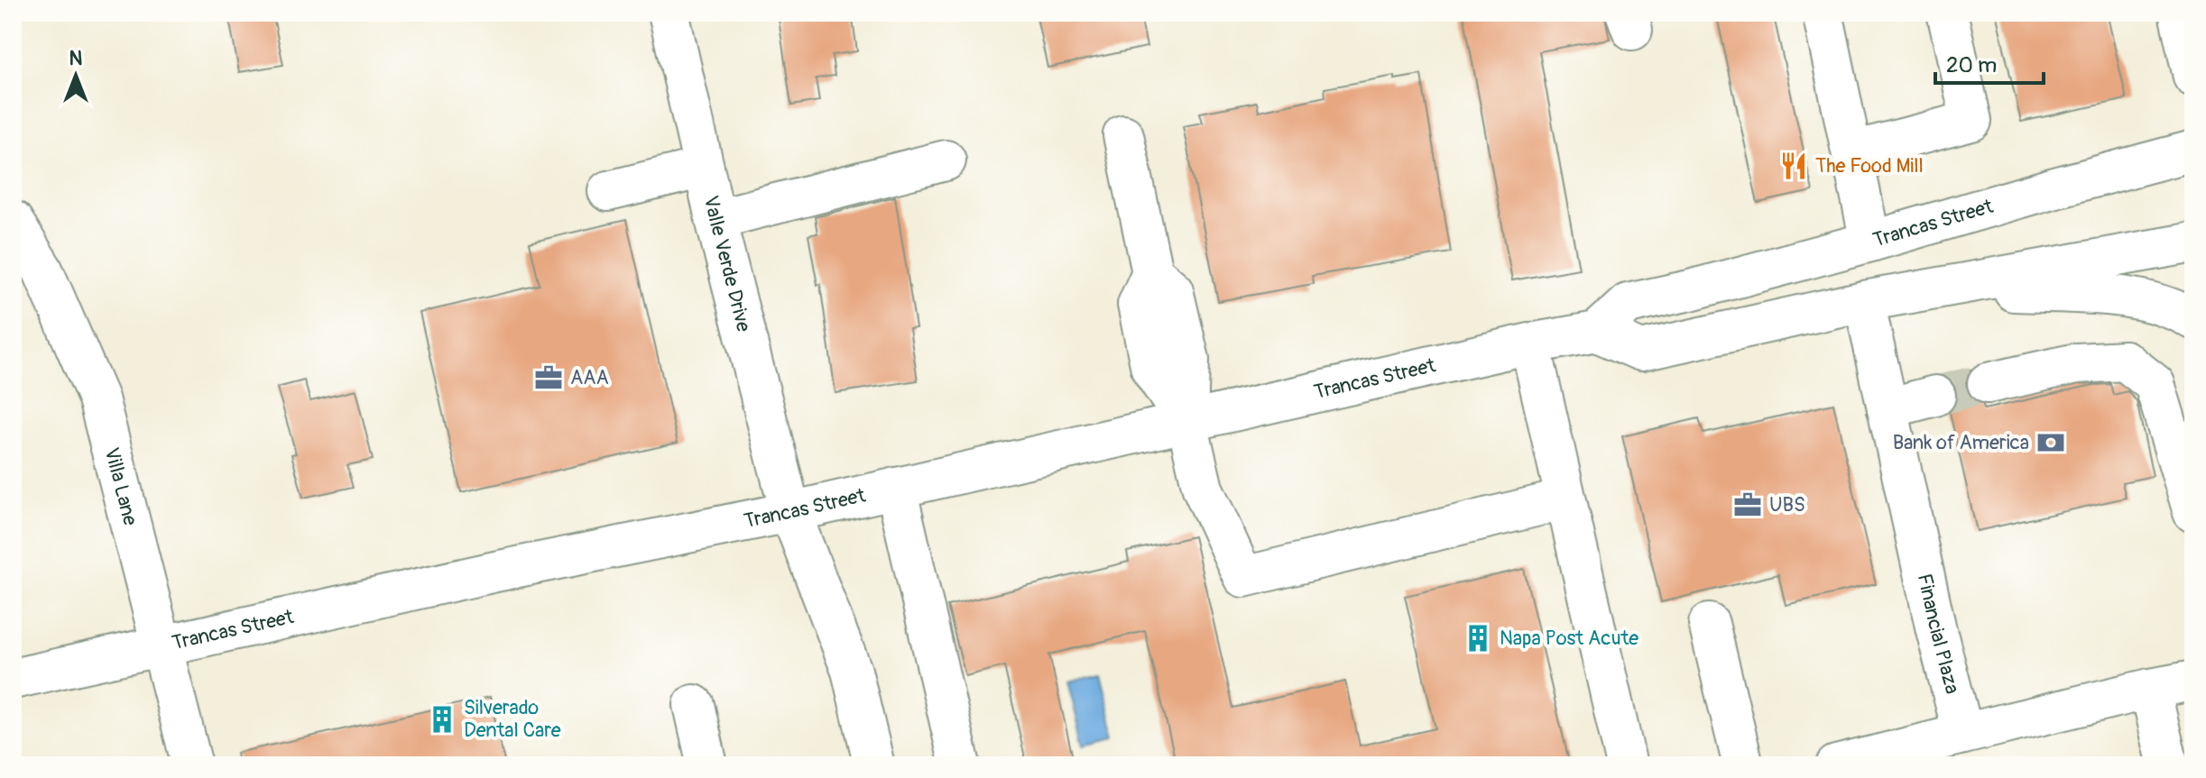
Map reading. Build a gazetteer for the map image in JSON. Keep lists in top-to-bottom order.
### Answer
{
  "streets": {
    "main road": [
      "Trancas Street",
      "Valle Verde Drive",
      "Villa Lane",
      "Financial Plaza"
    ]
  },
  "crossings": [
    ["Trancas Street", "Valle Verde Drive"],
    ["Trancas Street", "Villa Lane"]
  ],
  "places": {
    "restaurant": ["The Food Mill"],
    "office": ["AAA", "UBS"],
    "bank": ["Bank of America"],
    "building": ["Napa Post Acute", "Silverado Dental Care"]
  },
  "scale_bar": "20 m",
  "north": "top"
}
